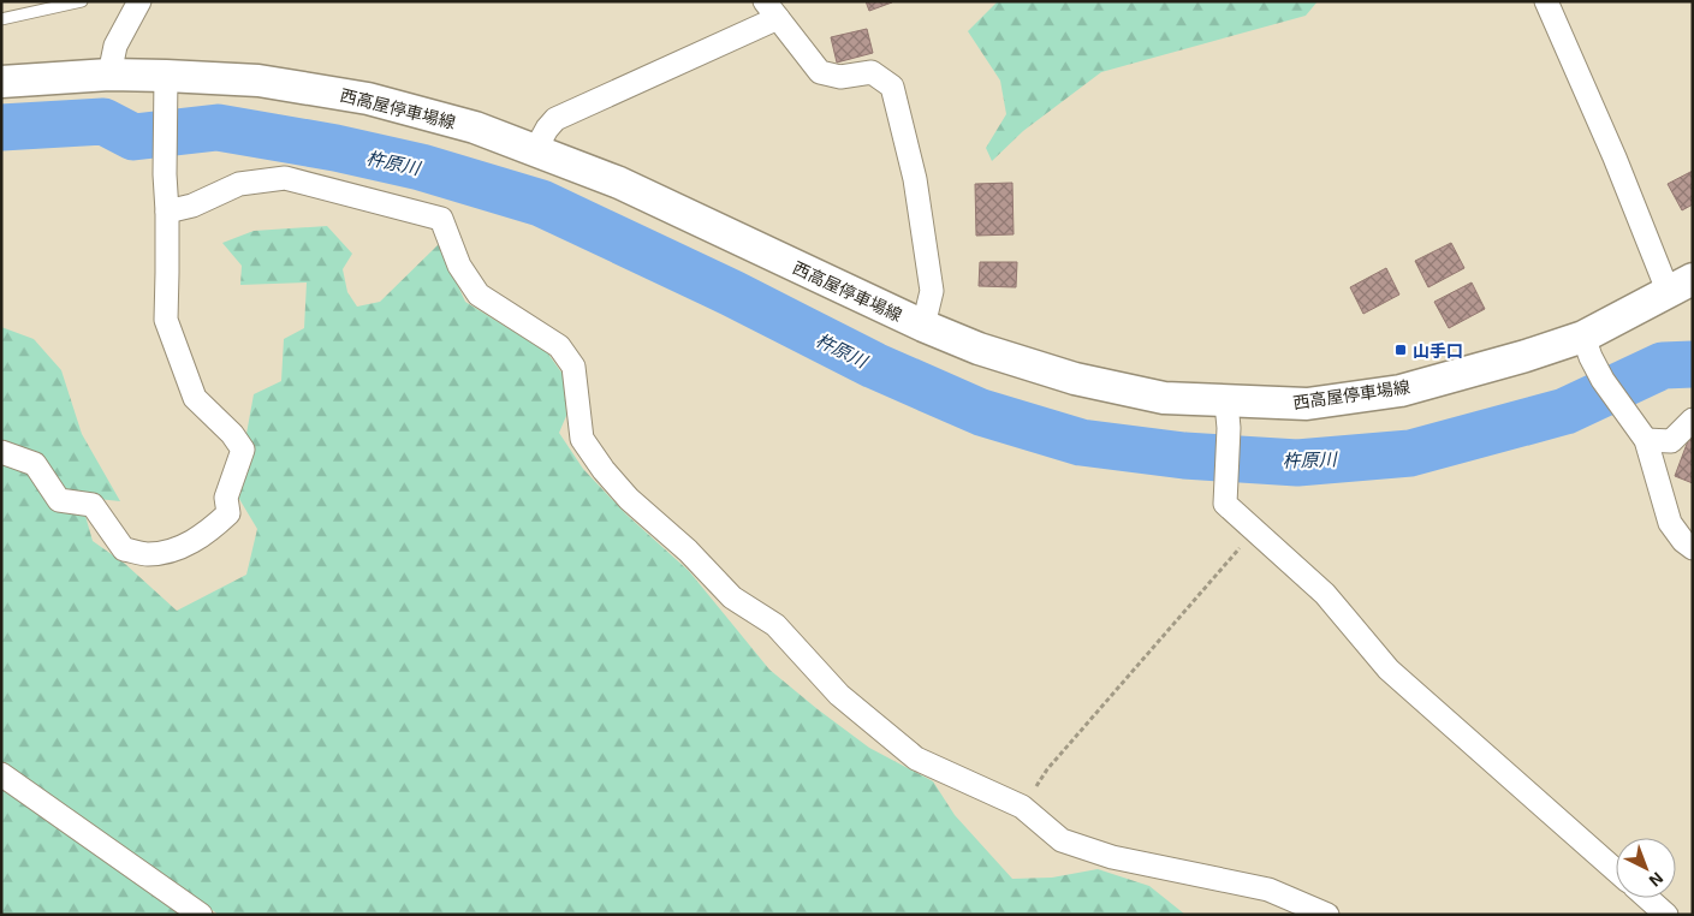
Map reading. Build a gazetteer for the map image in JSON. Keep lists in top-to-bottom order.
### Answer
{
  "streets": {
    "main road": ["西高屋停車場線"]
  },
  "water": ["杵原川"],
  "places": {
    "transit": ["山手口"]
  },
  "north": "bottom right"
}
